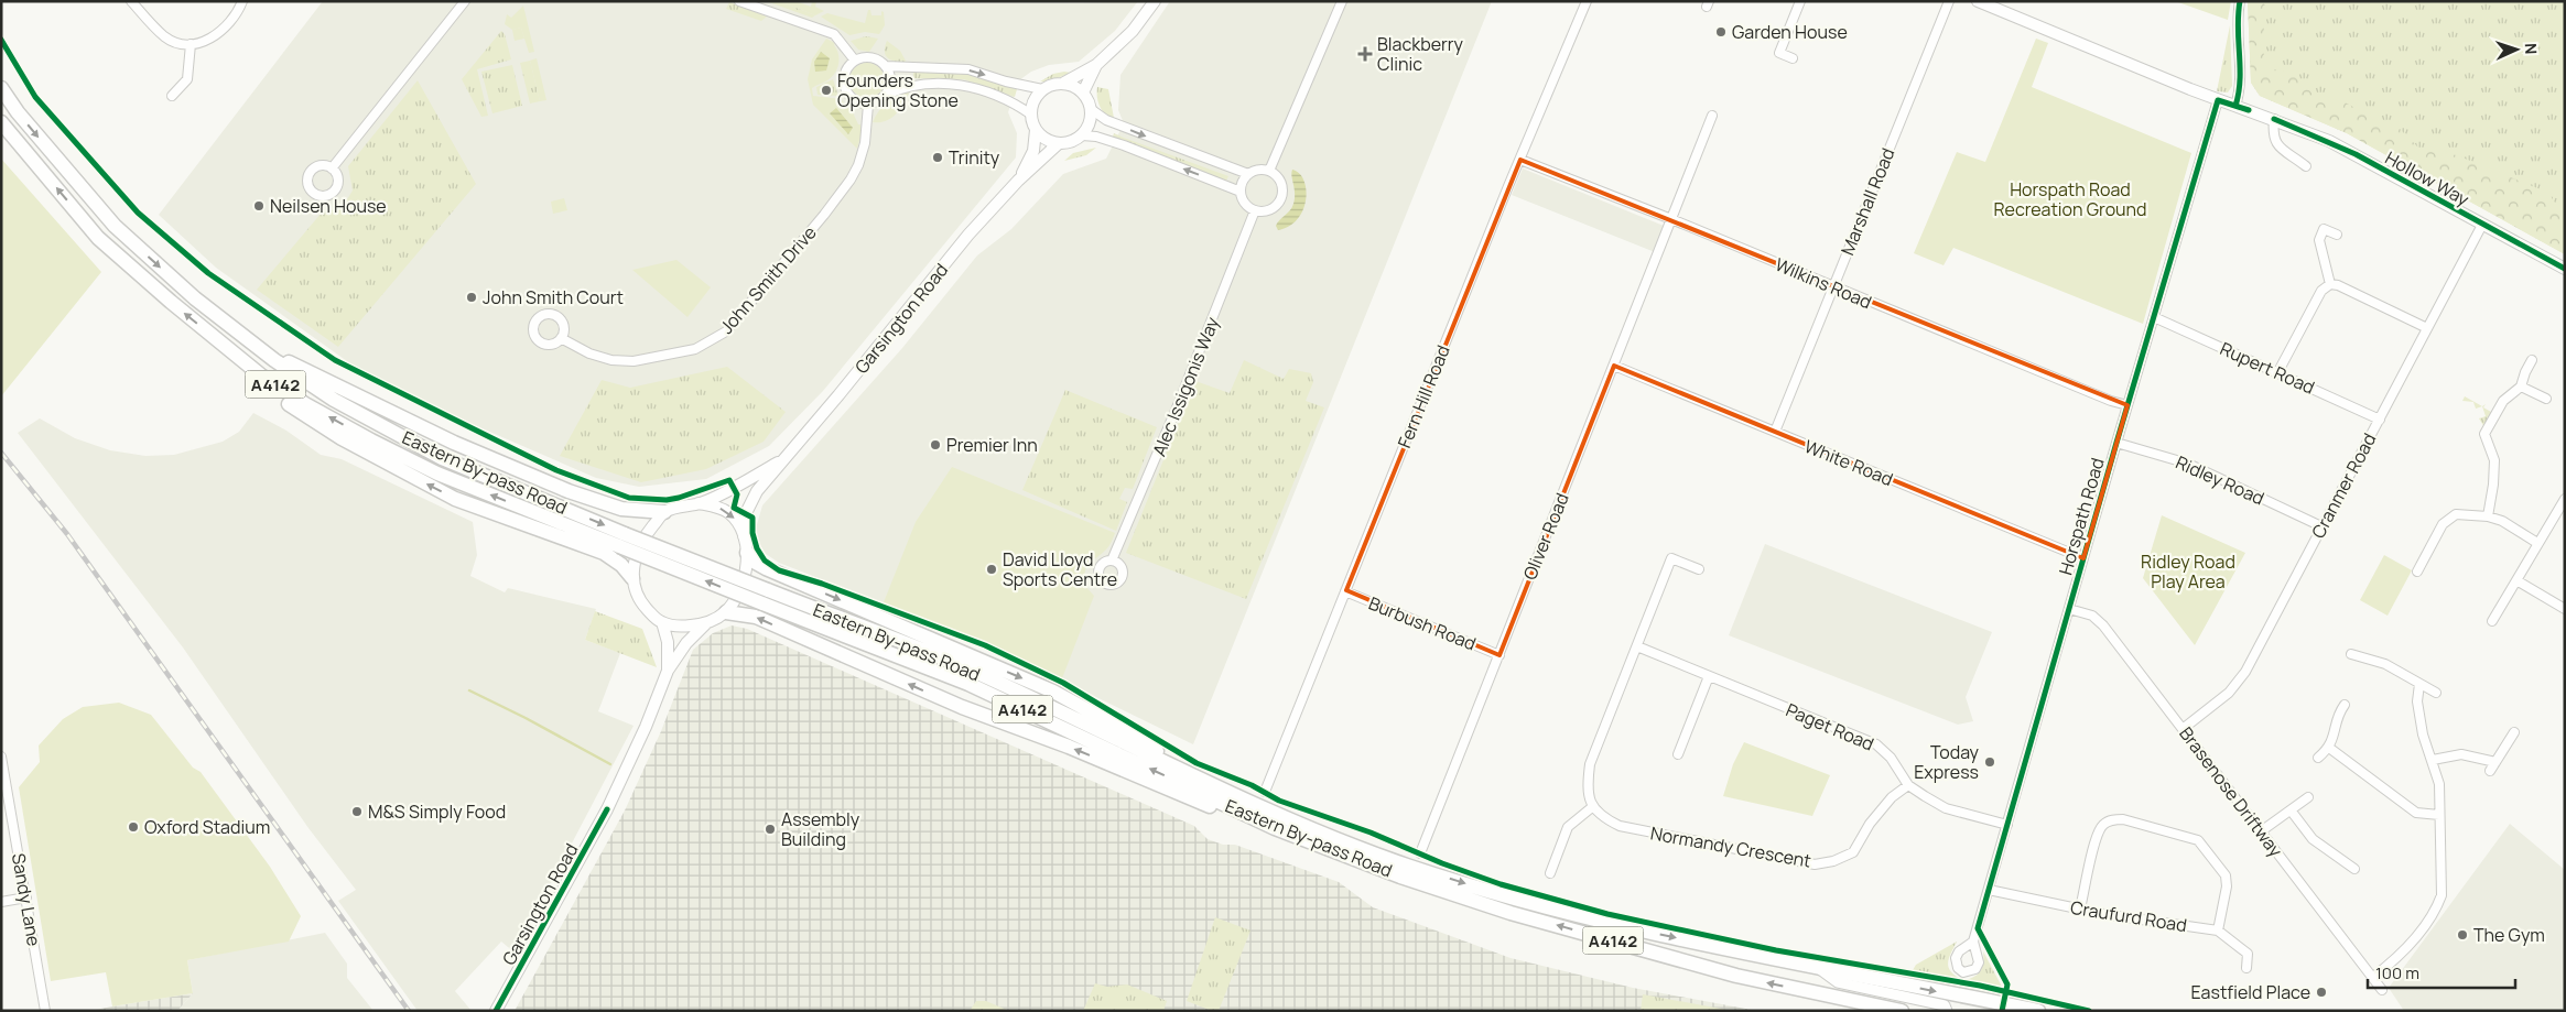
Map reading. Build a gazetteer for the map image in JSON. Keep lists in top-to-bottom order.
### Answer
{
  "streets": {
    "highway": ["A4142", "Eastern By-pass Road"],
    "main road": ["Hollow Way", "Garsington Road"],
    "street": [
      "Marshall Road",
      "John Smith Drive",
      "Wilkins Road",
      "Rupert Road",
      "Alec Issigonis Way",
      "Fern Hill Road",
      "White Road",
      "Ridley Road",
      "Cranmer Road",
      "Horspath Road",
      "Oliver Road",
      "Burbush Road",
      "Paget Road",
      "Brasenose Driftway",
      "Normandy Crescent",
      "Sandy Lane",
      "Craufurd Road"
    ]
  },
  "crossings": [
    ["Hollow Way", "Cranmer Road"],
    ["Hollow Way", "Horspath Road"],
    ["Marshall Road", "Wilkins Road"],
    ["Marshall Road", "White Road"],
    ["Wilkins Road", "Fern Hill Road"],
    ["Wilkins Road", "Horspath Road"],
    ["Wilkins Road", "Oliver Road"],
    ["Rupert Road", "Cranmer Road"],
    ["Rupert Road", "Horspath Road"],
    ["Fern Hill Road", "Burbush Road"],
    ["White Road", "Horspath Road"],
    ["White Road", "Oliver Road"],
    ["Ridley Road", "Cranmer Road"],
    ["Ridley Road", "Horspath Road"],
    ["Cranmer Road", "Brasenose Driftway"],
    ["Horspath Road", "Paget Road"],
    ["Horspath Road", "Brasenose Driftway"],
    ["Horspath Road", "Craufurd Road"],
    ["Oliver Road", "Burbush Road"],
    ["Paget Road", "Normandy Crescent"]
  ],
  "parks": ["Horspath Road Recreation Ground", "Ridley Road Play Area"],
  "places": {
    "other": [
      "Garden House",
      "Founders Opening Stone",
      "Trinity",
      "Neilsen House",
      "John Smith Court",
      "Premier Inn",
      "David Lloyd Sports Centre",
      "Today Express",
      "M&S Simply Food",
      "Oxford Stadium",
      "Assembly Building",
      "The Gym",
      "Eastfield Place"
    ],
    "health": ["Blackberry Clinic"]
  },
  "scale_bar": "100 m",
  "north": "right"
}
